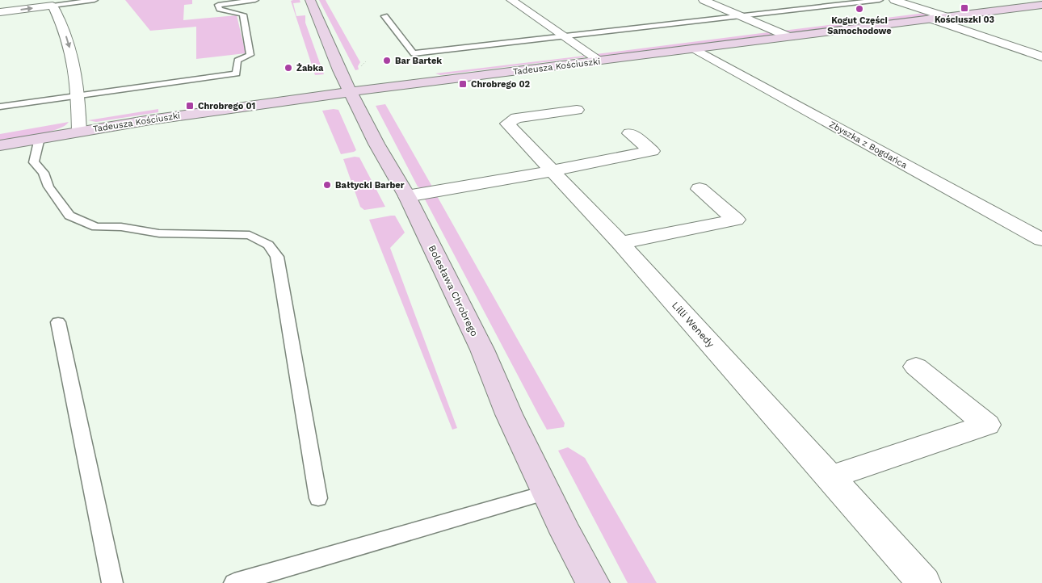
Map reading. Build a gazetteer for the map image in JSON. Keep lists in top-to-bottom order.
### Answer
{
  "streets": {
    "street": [
      "Tadeusza Kościuszki",
      "Zbyszka z Bogdańca",
      "Bolesława Chrobrego",
      "Lilli Wenedy"
    ]
  },
  "crossings": [
    ["Tadeusza Kościuszki", "Zbyszka z Bogdańca"],
    ["Tadeusza Kościuszki", "Bolesława Chrobrego"]
  ],
  "places": {
    "transit": ["Kościuszki 03", "Chrobrego 02", "Chrobrego 01"],
    "other": [
      "Kogut Części Samochodowe",
      "Bar Bartek",
      "Żabka",
      "Bałtycki Barber"
    ]
  }
}
